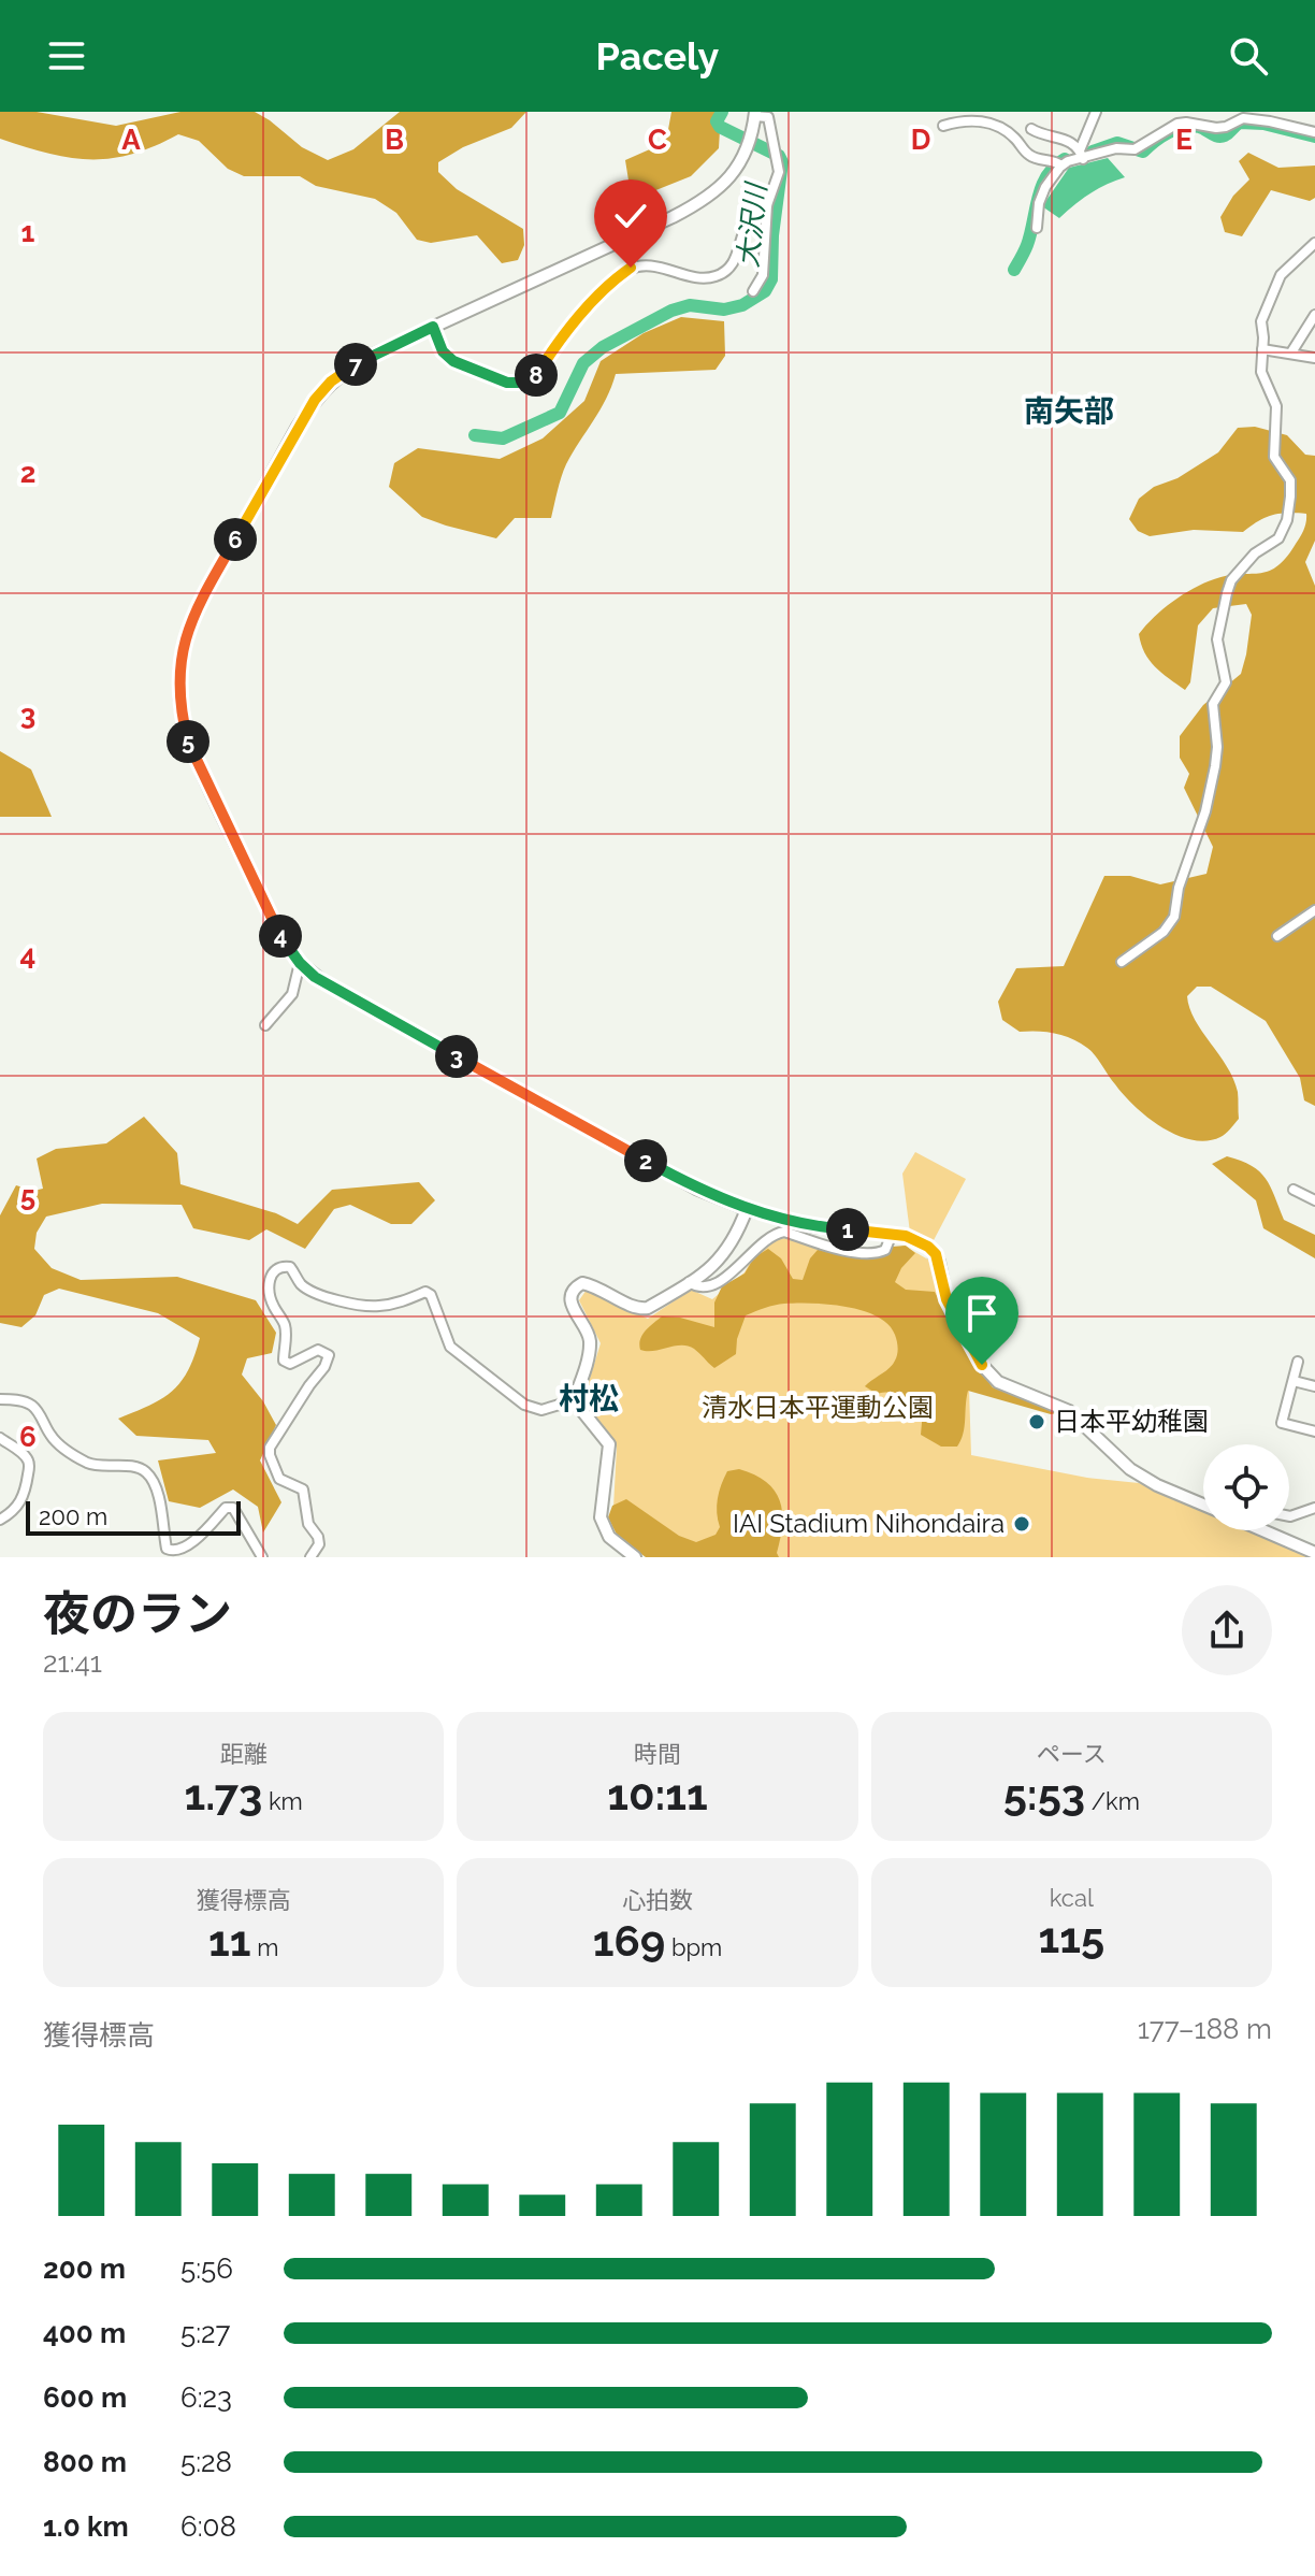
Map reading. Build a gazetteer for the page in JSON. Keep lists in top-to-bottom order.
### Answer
{
  "districts": ["南矢部", "村松"],
  "water": ["大沢川"],
  "parks": ["清水日本平運動公園"],
  "places": ["日本平幼稚園", "IAI Stadium Nihondaira"],
  "scale_bar": "200 m",
  "page": {
    "header": "Pacely",
    "pins": [
      "7",
      "8",
      "6",
      "5",
      "4",
      "3",
      "2",
      "1"
    ],
    "scale": "200 m",
    "heading": ["夜のラン", "21:41"],
    "stats": [
      ["距離", "1.73 km"],
      ["時間", "10:11"],
      ["ペース", "5:53 /km"],
      ["獲得標高", "11 m"],
      ["心拍数", "169 bpm"],
      ["kcal", "115"]
    ],
    "chart": ["獲得標高", "177–188 m"],
    "list": [
      {
        "name": "200 m",
        "note": "5:56"
      },
      {
        "name": "400 m",
        "note": "5:27"
      },
      {
        "name": "600 m",
        "note": "6:23"
      },
      {
        "name": "800 m",
        "note": "5:28"
      },
      {
        "name": "1.0 km",
        "note": "6:08"
      }
    ]
  },
  "grid": {
    "columns": [
      "A",
      "B",
      "C",
      "D",
      "E"
    ],
    "rows": [
      "1",
      "2",
      "3",
      "4",
      "5",
      "6"
    ]
  }
}
